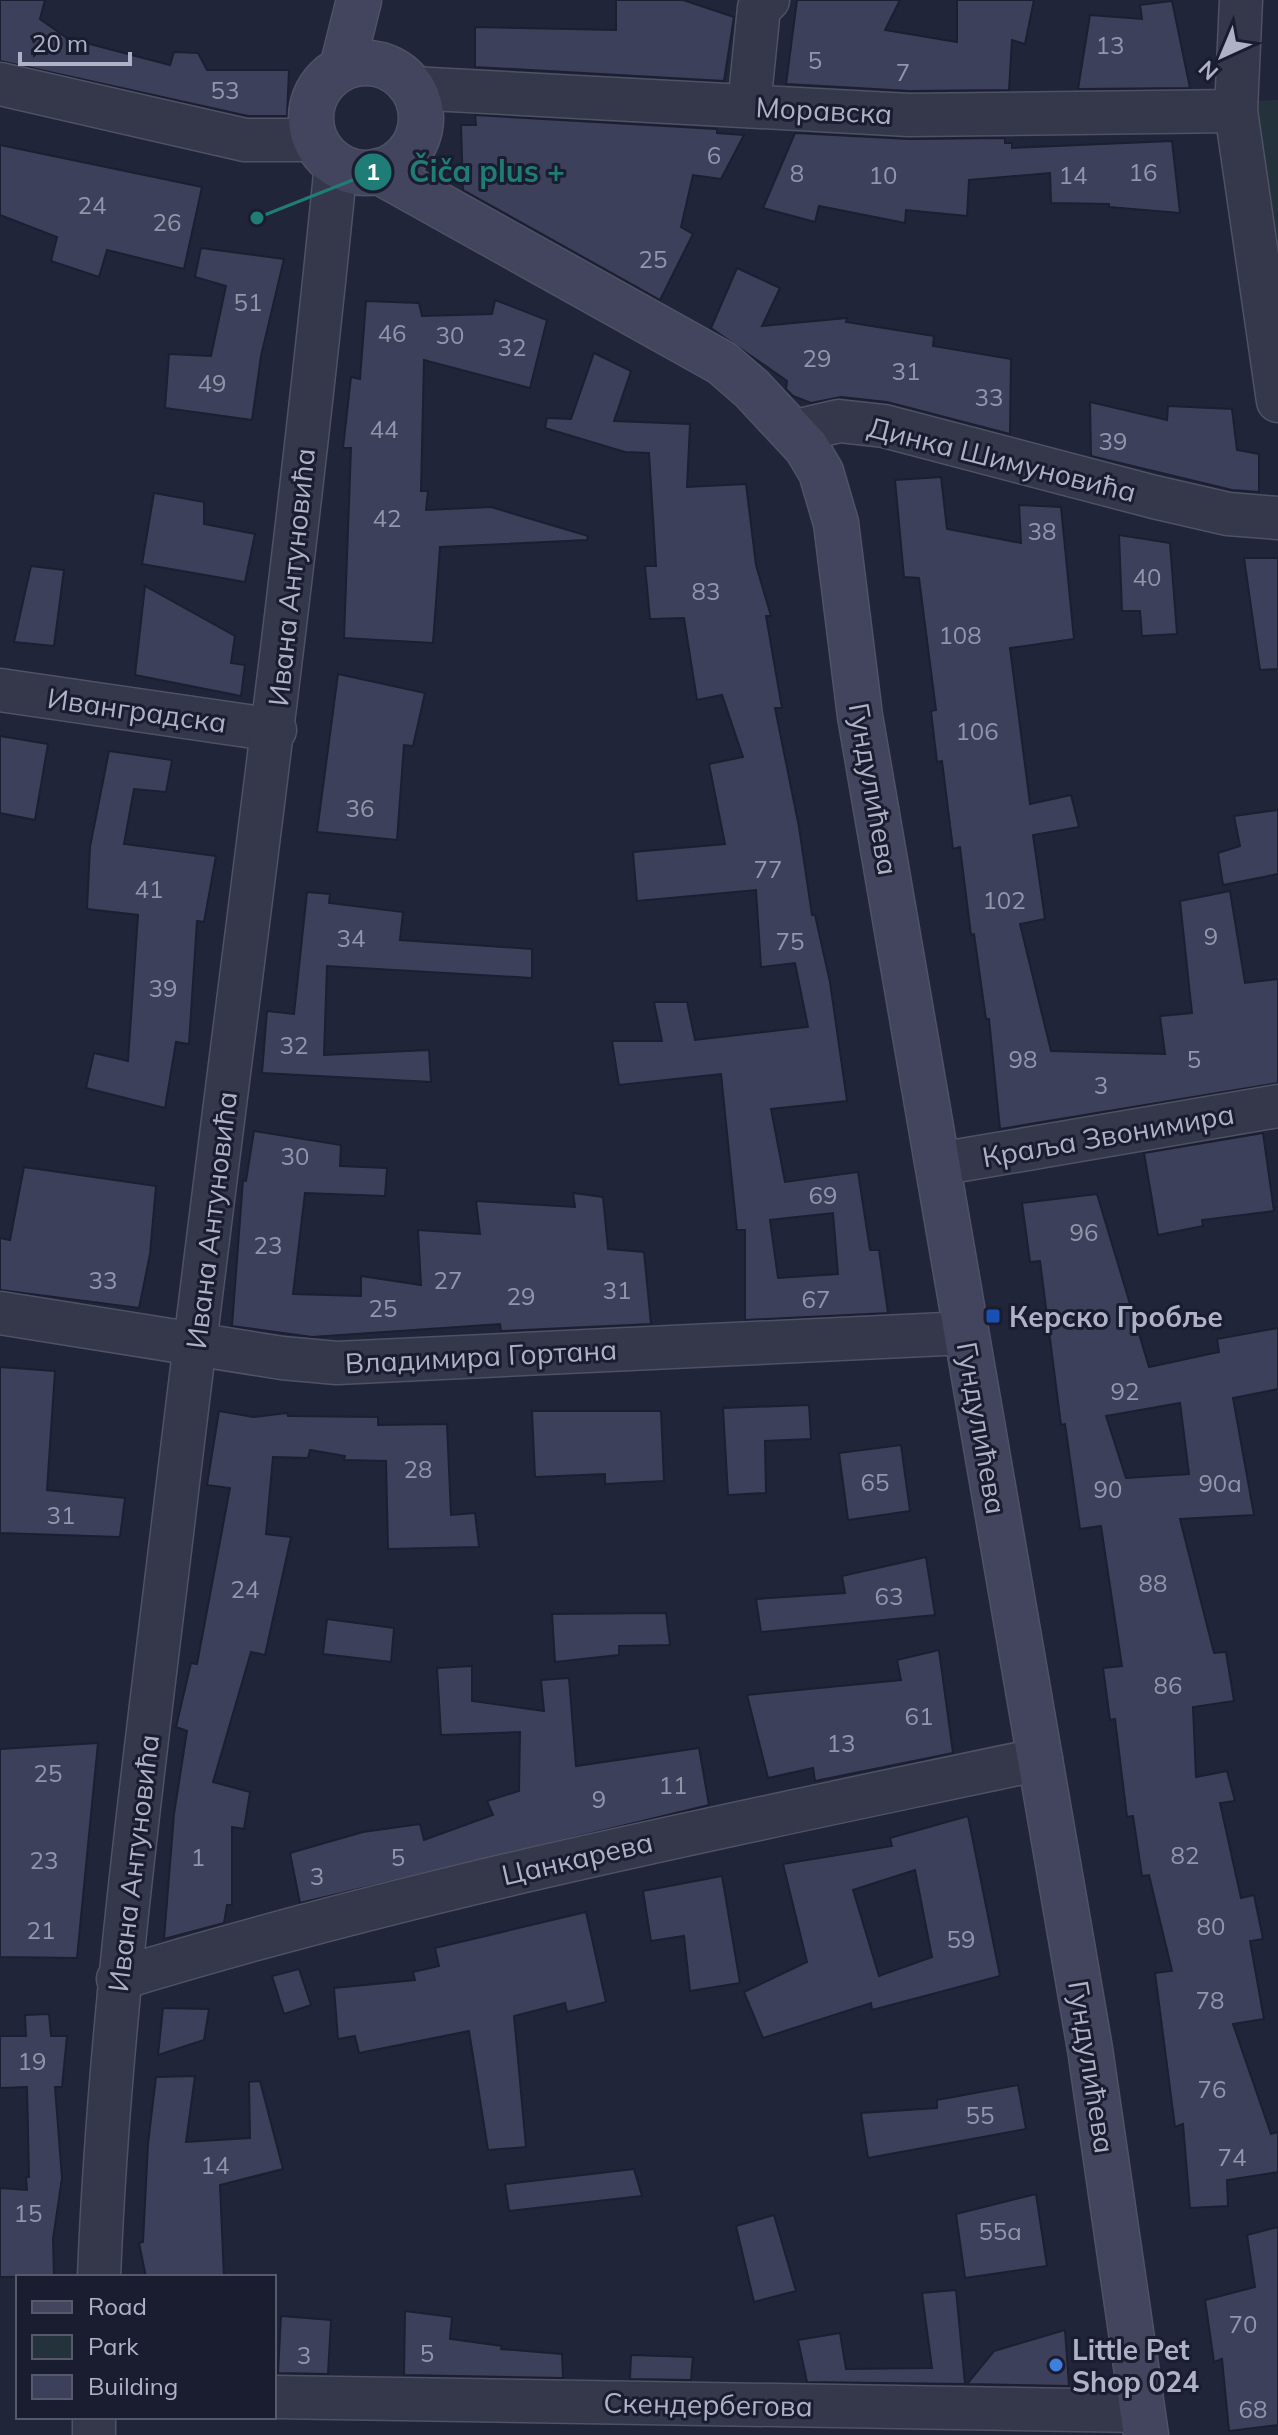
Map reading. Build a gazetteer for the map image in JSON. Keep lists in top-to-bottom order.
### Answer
{
  "streets": {
    "street": [
      "Моравска",
      "Динка Шимуновића",
      "Ивана Антуновића",
      "Иванградска",
      "Гундулићева",
      "Краља Звонимира",
      "Владимира Гортана",
      "Цанкарева",
      "Скендербегова"
    ]
  },
  "crossings": [
    ["Моравска", "Ивана Антуновића"],
    ["Динка Шимуновића", "Гундулићева"],
    ["Ивана Антуновића", "Иванградска"],
    ["Ивана Антуновића", "Владимира Гортана"],
    ["Ивана Антуновића", "Цанкарева"],
    ["Гундулићева", "Краља Звонимира"],
    ["Гундулићева", "Владимира Гортана"],
    ["Гундулићева", "Цанкарева"],
    ["Гундулићева", "Скендербегова"]
  ],
  "places": {
    "other": ["Čiča plus +", "Little Pet Shop 024"],
    "transit": ["Керско Гробље"]
  },
  "house_numbers": [
    "13",
    "5",
    "7",
    "53",
    "6",
    "16",
    "8",
    "10",
    "14",
    "24",
    "26",
    "25",
    "51",
    "46",
    "30",
    "32",
    "29",
    "31",
    "49",
    "33",
    "44",
    "39",
    "42",
    "38",
    "40",
    "83",
    "108",
    "106",
    "36",
    "77",
    "41",
    "102",
    "9",
    "34",
    "75",
    "39",
    "32",
    "98",
    "5",
    "3",
    "30",
    "69",
    "96",
    "23",
    "33",
    "27",
    "31",
    "29",
    "67",
    "25",
    "92",
    "28",
    "65",
    "90a",
    "90",
    "31",
    "88",
    "24",
    "63",
    "86",
    "61",
    "13",
    "25",
    "11",
    "9",
    "82",
    "1",
    "5",
    "23",
    "3",
    "80",
    "21",
    "59",
    "78",
    "19",
    "76",
    "55",
    "74",
    "14",
    "15",
    "55a",
    "70",
    "5",
    "3",
    "68"
  ],
  "legend": ["Road", "Park", "Building"],
  "scale_bar": "20 m",
  "north": "bottom left"
}
